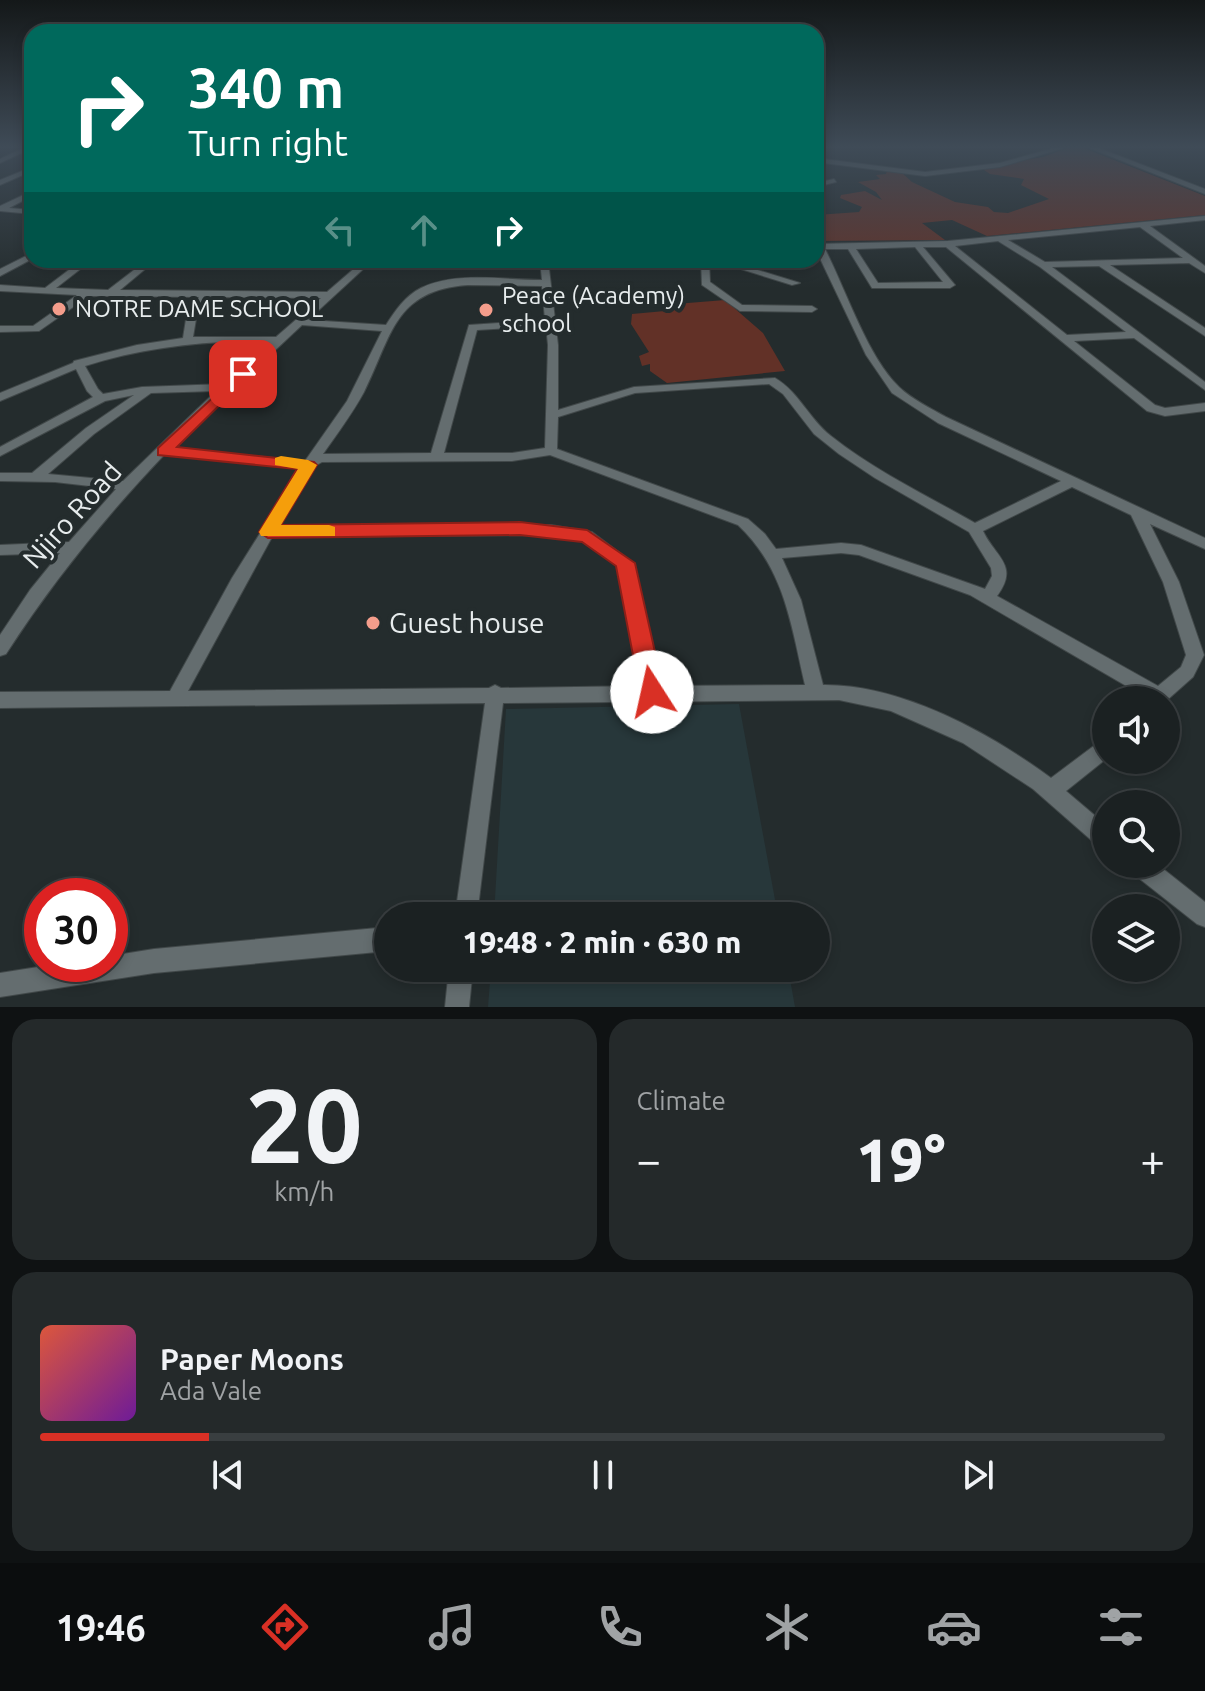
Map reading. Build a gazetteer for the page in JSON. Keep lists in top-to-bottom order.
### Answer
{
  "streets": {
    "street": ["Njiro Road"]
  },
  "places": ["NOTRE DAME SCHOOL", "Peace (Academy) school", "Guest house"],
  "page": {
    "turn": ["340 m", "Turn right"],
    "limit": "30",
    "trip": "19:48 · 2 min · 630 m",
    "tile": [
      ["20", "km/h"],
      "Climate"
    ],
    "heat": ["−", "19°", "+"],
    "song": ["Paper Moons", "Ada Vale"],
    "tabs": "19:46"
  }
}
